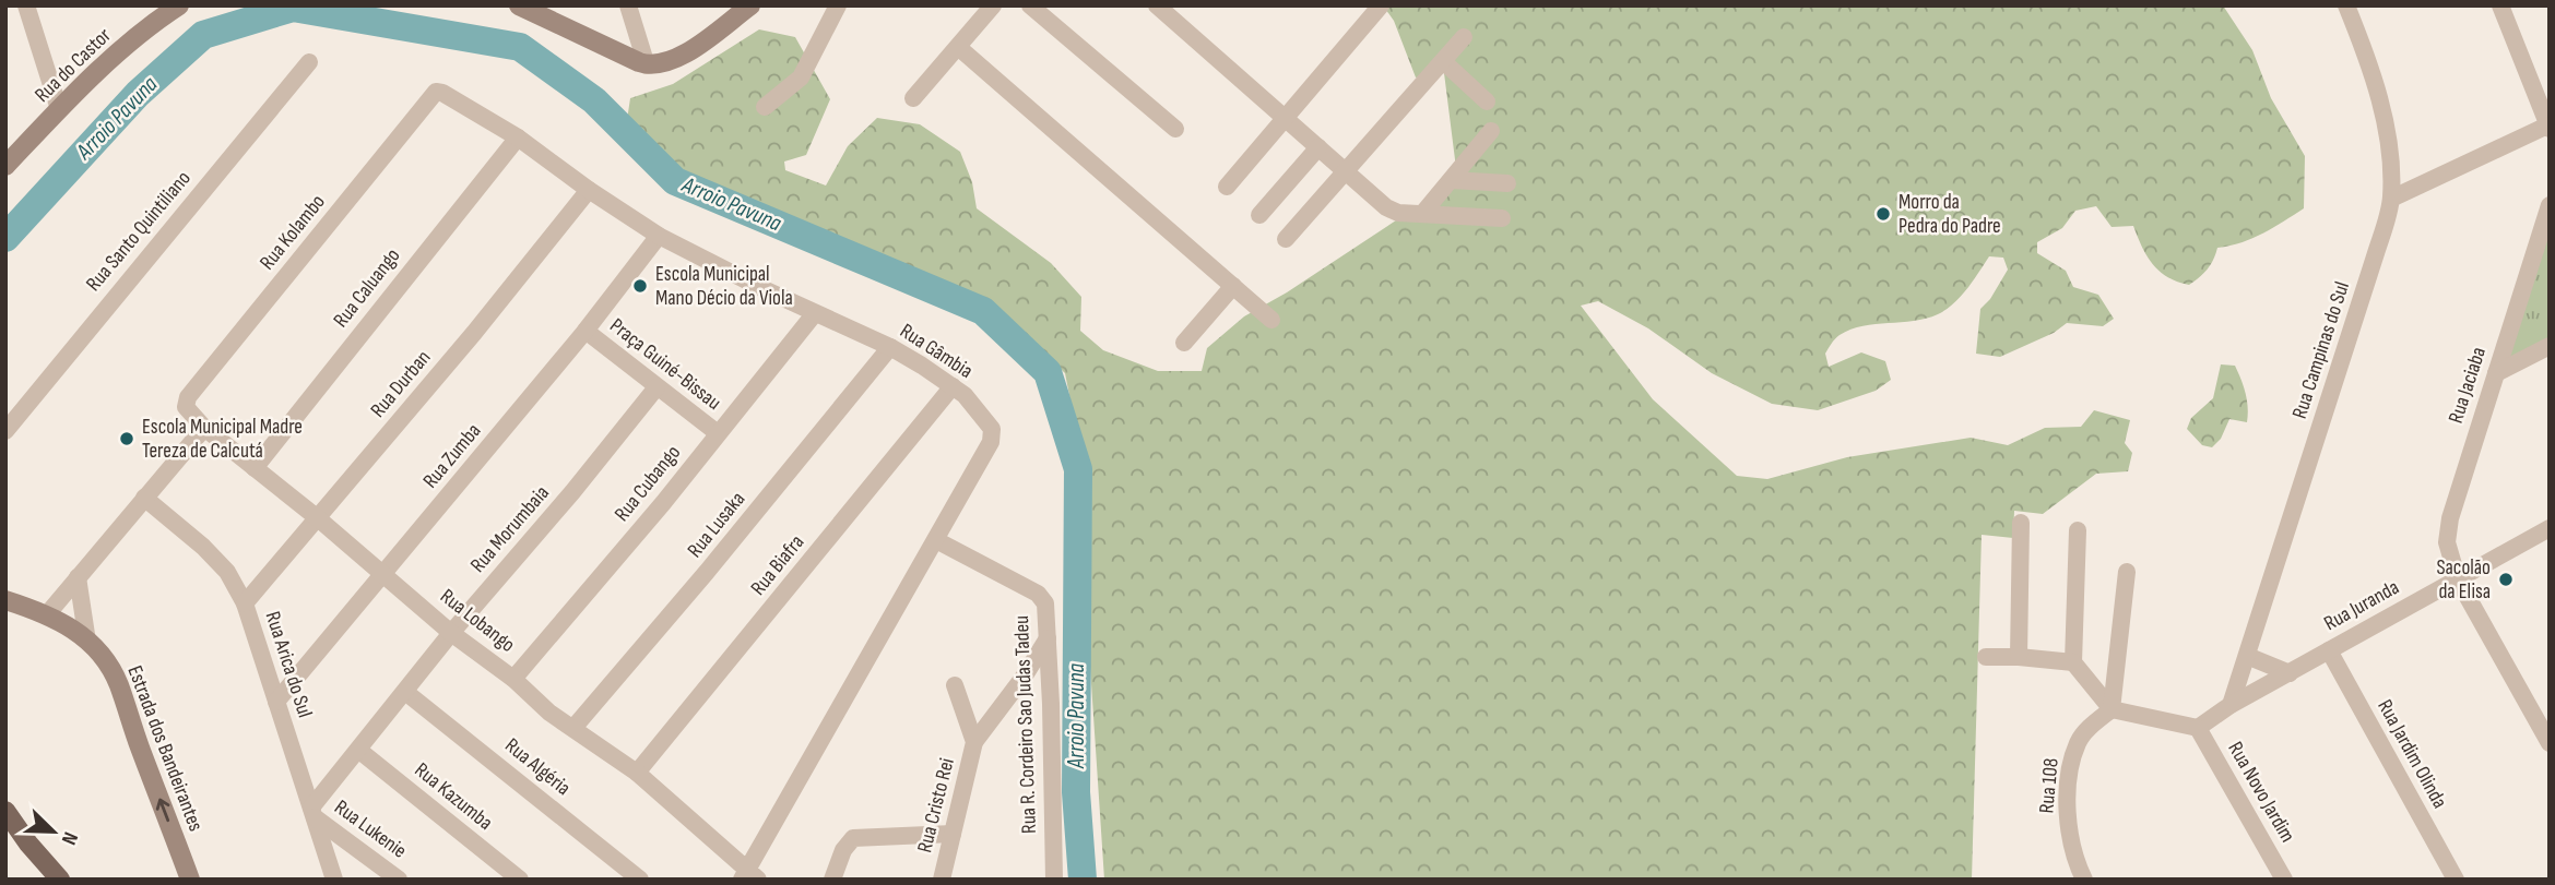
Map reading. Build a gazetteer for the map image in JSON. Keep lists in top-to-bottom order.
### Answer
{
  "streets": {
    "street": [
      "Rua do Castor",
      "Rua Santo Quintiliano",
      "Rua Kolambo",
      "Rua Caluango",
      "Rua Campinas do Sul",
      "Rua Gâmbia",
      "Praça Guiné-Bissau",
      "Rua Durban",
      "Rua Jaciaba",
      "Rua Zumba",
      "Rua Cubango",
      "Rua Lusaka",
      "Rua Morumbaia",
      "Rua Biafra",
      "Rua Juranda",
      "Rua Lobango",
      "Rua Arica do Sul",
      "Rua R. Cordeiro Sao Judas Tadeu",
      "Estrada dos Bandeirantes",
      "Rua Jardim Olinda",
      "Rua Algéria",
      "Rua 108",
      "Rua Novo Jardim",
      "Rua Kazumba",
      "Rua Cristo Rei",
      "Rua Lukenie"
    ]
  },
  "crossings": [
    ["Rua Kolambo", "Rua Gâmbia"],
    ["Rua Kolambo", "Rua Lobango"],
    ["Rua Caluango", "Rua Gâmbia"],
    ["Rua Caluango", "Rua Lobango"],
    ["Rua Campinas do Sul", "Rua Juranda"],
    ["Rua Gâmbia", "Rua Durban"],
    ["Rua Gâmbia", "Rua Zumba"],
    ["Rua Gâmbia", "Rua Cubango"],
    ["Rua Gâmbia", "Rua Lusaka"],
    ["Rua Gâmbia", "Rua Biafra"],
    ["Rua Gâmbia", "Rua Lobango"],
    ["Rua Gâmbia", "Rua R. Cordeiro Sao Judas Tadeu"],
    ["Praça Guiné-Bissau", "Rua Zumba"],
    ["Praça Guiné-Bissau", "Rua Cubango"],
    ["Praça Guiné-Bissau", "Rua Morumbaia"],
    ["Rua Durban", "Rua Lobango"],
    ["Rua Durban", "Rua Arica do Sul"],
    ["Rua Jaciaba", "Rua Juranda"],
    ["Rua Zumba", "Rua Lobango"],
    ["Rua Zumba", "Rua Arica do Sul"],
    ["Rua Cubango", "Rua Lobango"],
    ["Rua Lusaka", "Rua Lobango"],
    ["Rua Morumbaia", "Rua Lobango"],
    ["Rua Morumbaia", "Rua Arica do Sul"],
    ["Rua Morumbaia", "Rua Algéria"],
    ["Rua Morumbaia", "Rua Kazumba"],
    ["Rua Morumbaia", "Rua Lukenie"],
    ["Rua Biafra", "Rua Lobango"],
    ["Rua Juranda", "Rua Jardim Olinda"],
    ["Rua Juranda", "Rua Novo Jardim"],
    ["Rua Arica do Sul", "Rua Lukenie"],
    ["Rua R. Cordeiro Sao Judas Tadeu", "Rua Cristo Rei"]
  ],
  "one_way": ["Estrada dos Bandeirantes"],
  "water": ["Arroio Pavuna"],
  "places": [
    "Morro da Pedra do Padre",
    "Escola Municipal Mano Décio da Viola",
    "Escola Municipal Madre Tereza de Calcutá",
    "Sacolão da Elisa"
  ],
  "north": "bottom right"
}
